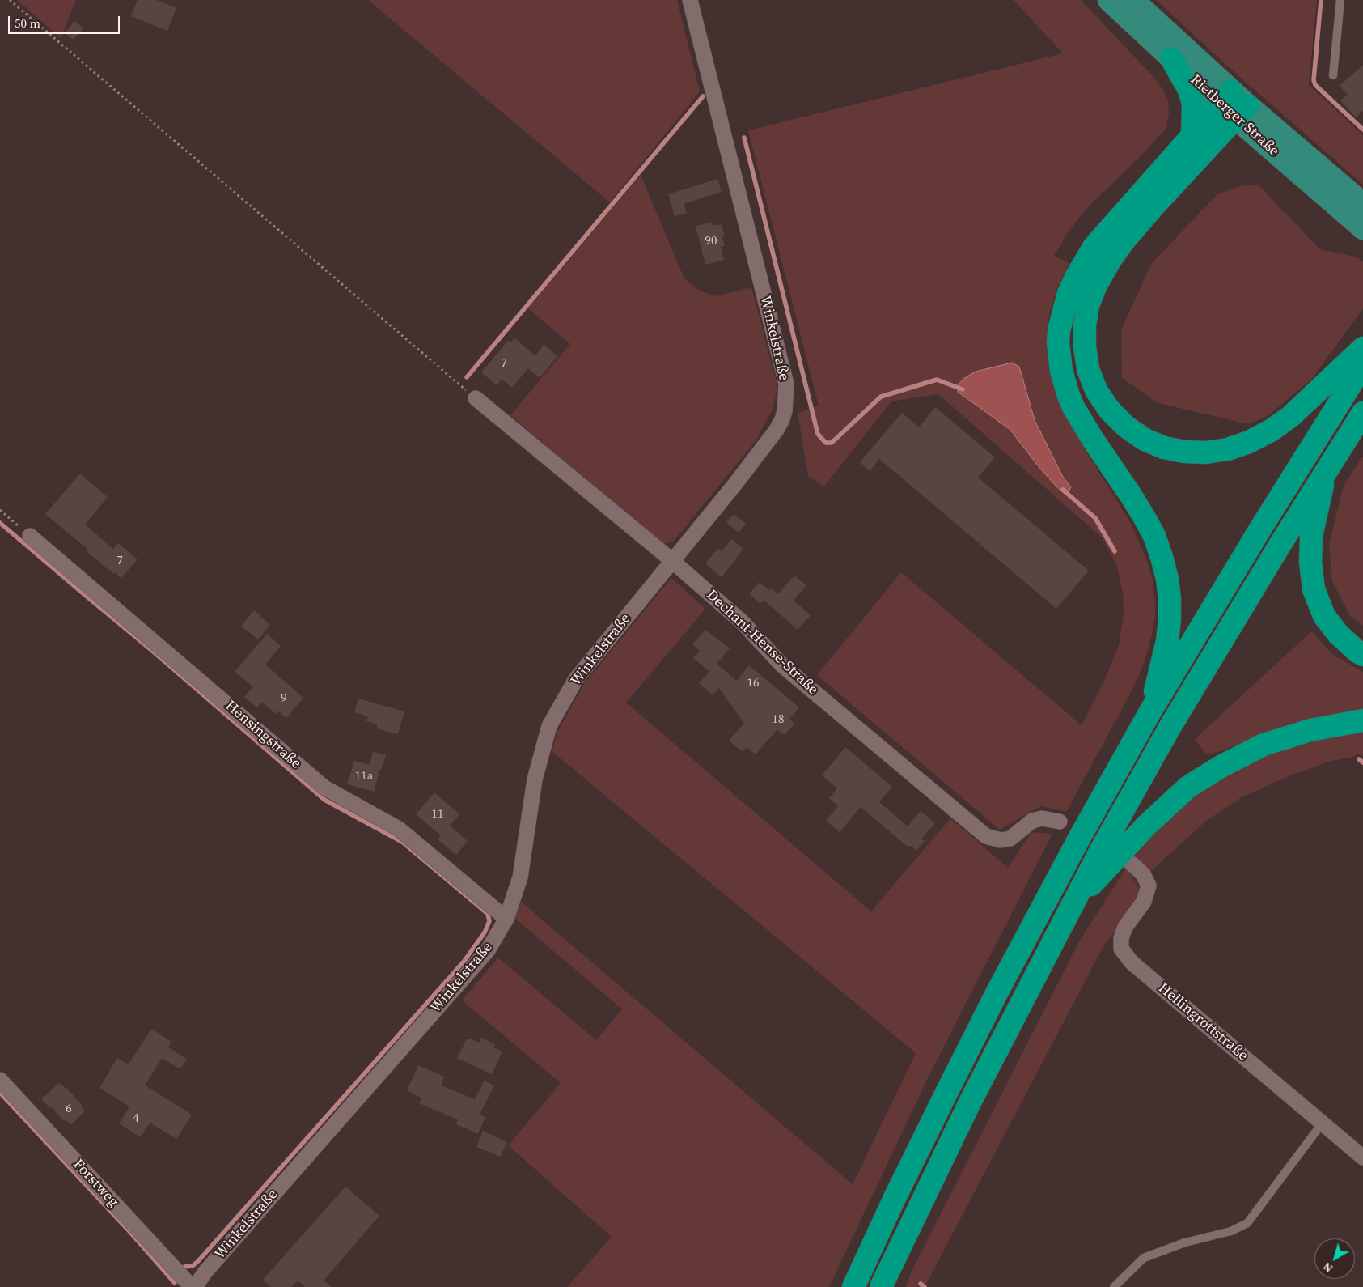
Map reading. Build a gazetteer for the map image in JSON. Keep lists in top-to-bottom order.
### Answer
{
  "streets": {
    "main road": ["Rietberger Straße"],
    "street": [
      "Winkelstraße",
      "Dechant-Hense-Straße",
      "Hensingstraße",
      "Hellingrottstraße",
      "Forstweg"
    ]
  },
  "crossings": [
    ["Winkelstraße", "Dechant-Hense-Straße"],
    ["Winkelstraße", "Hensingstraße"]
  ],
  "house_numbers": [
    "90",
    "7",
    "7",
    "16",
    "9",
    "18",
    "11a",
    "11",
    "6",
    "4"
  ],
  "scale_bar": "50 m",
  "north": "bottom left"
}
